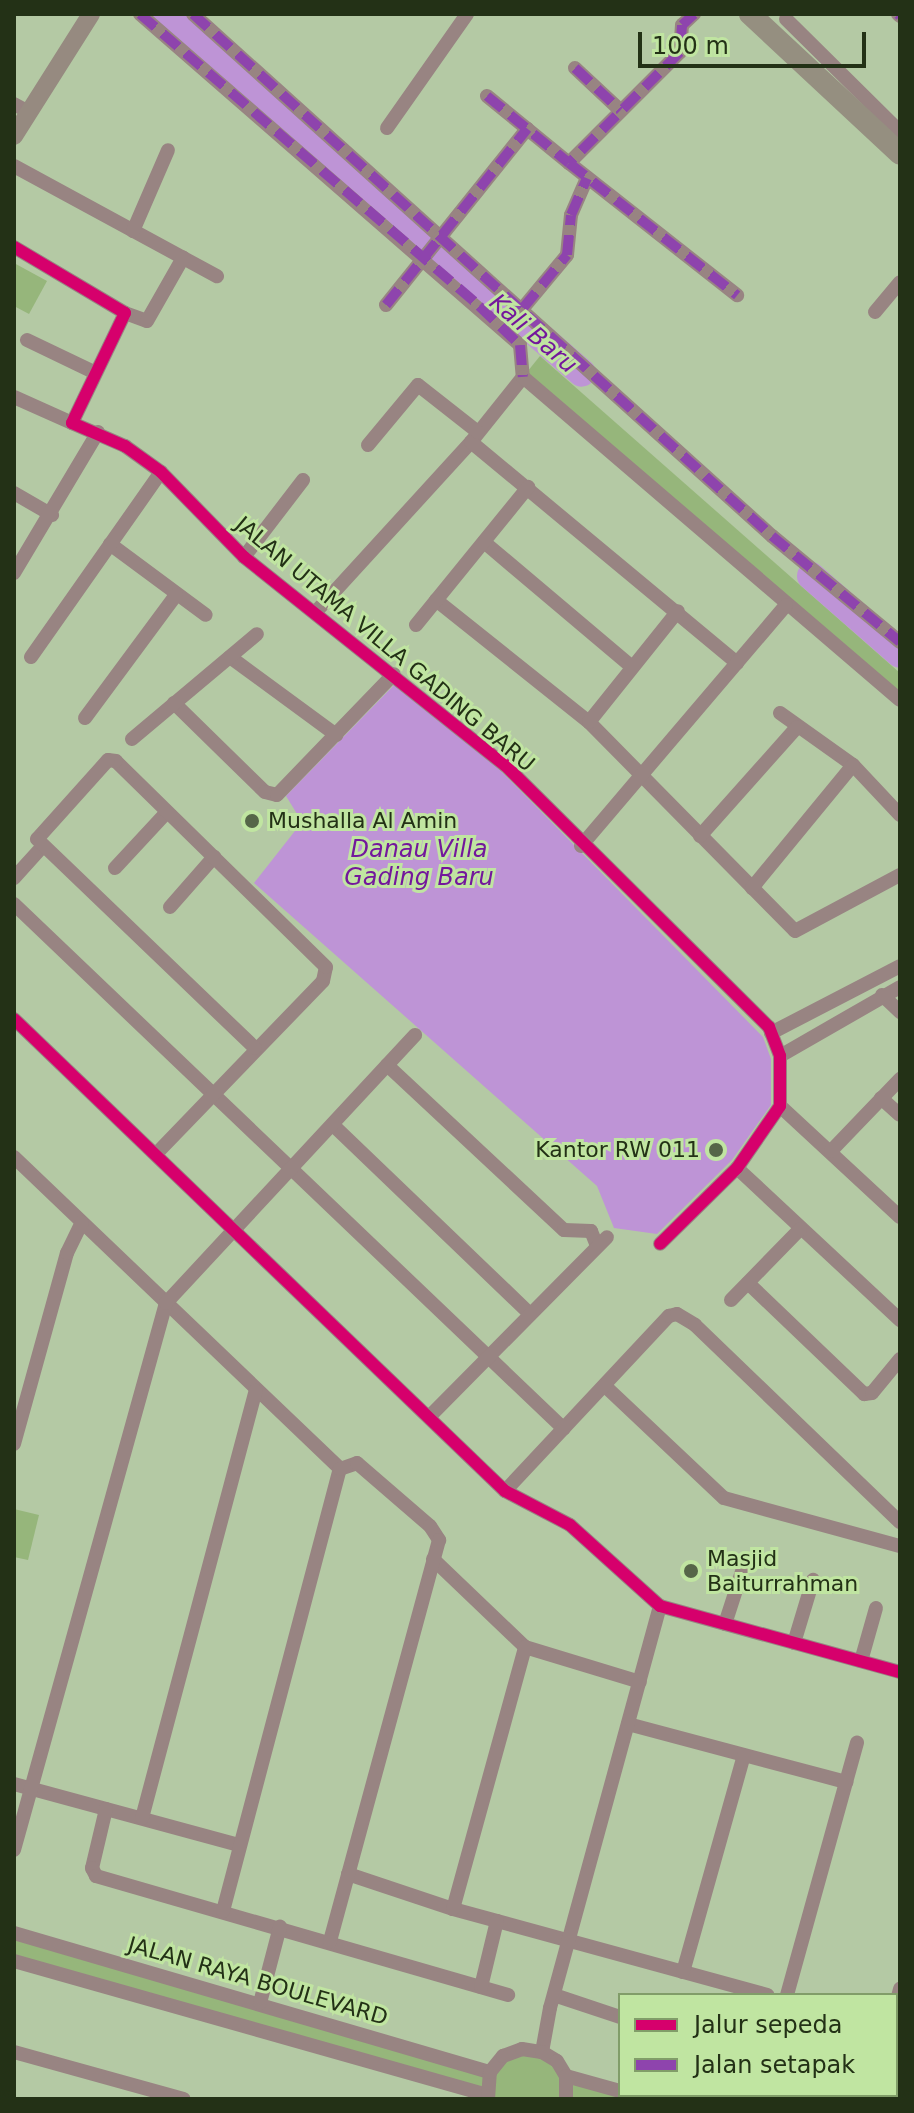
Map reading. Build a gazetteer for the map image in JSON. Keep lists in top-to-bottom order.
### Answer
{
  "streets": {
    "street": ["JALAN UTAMA VILLA GADING BARU", "JALAN RAYA BOULEVARD"]
  },
  "water": ["Kali Baru", "Danau Villa Gading Baru"],
  "places": ["Mushalla Al Amin", "Kantor RW 011", "Masjid Baiturrahman"],
  "legend": ["Jalur sepeda", "Jalan setapak"],
  "scale_bar": "100 m"
}
